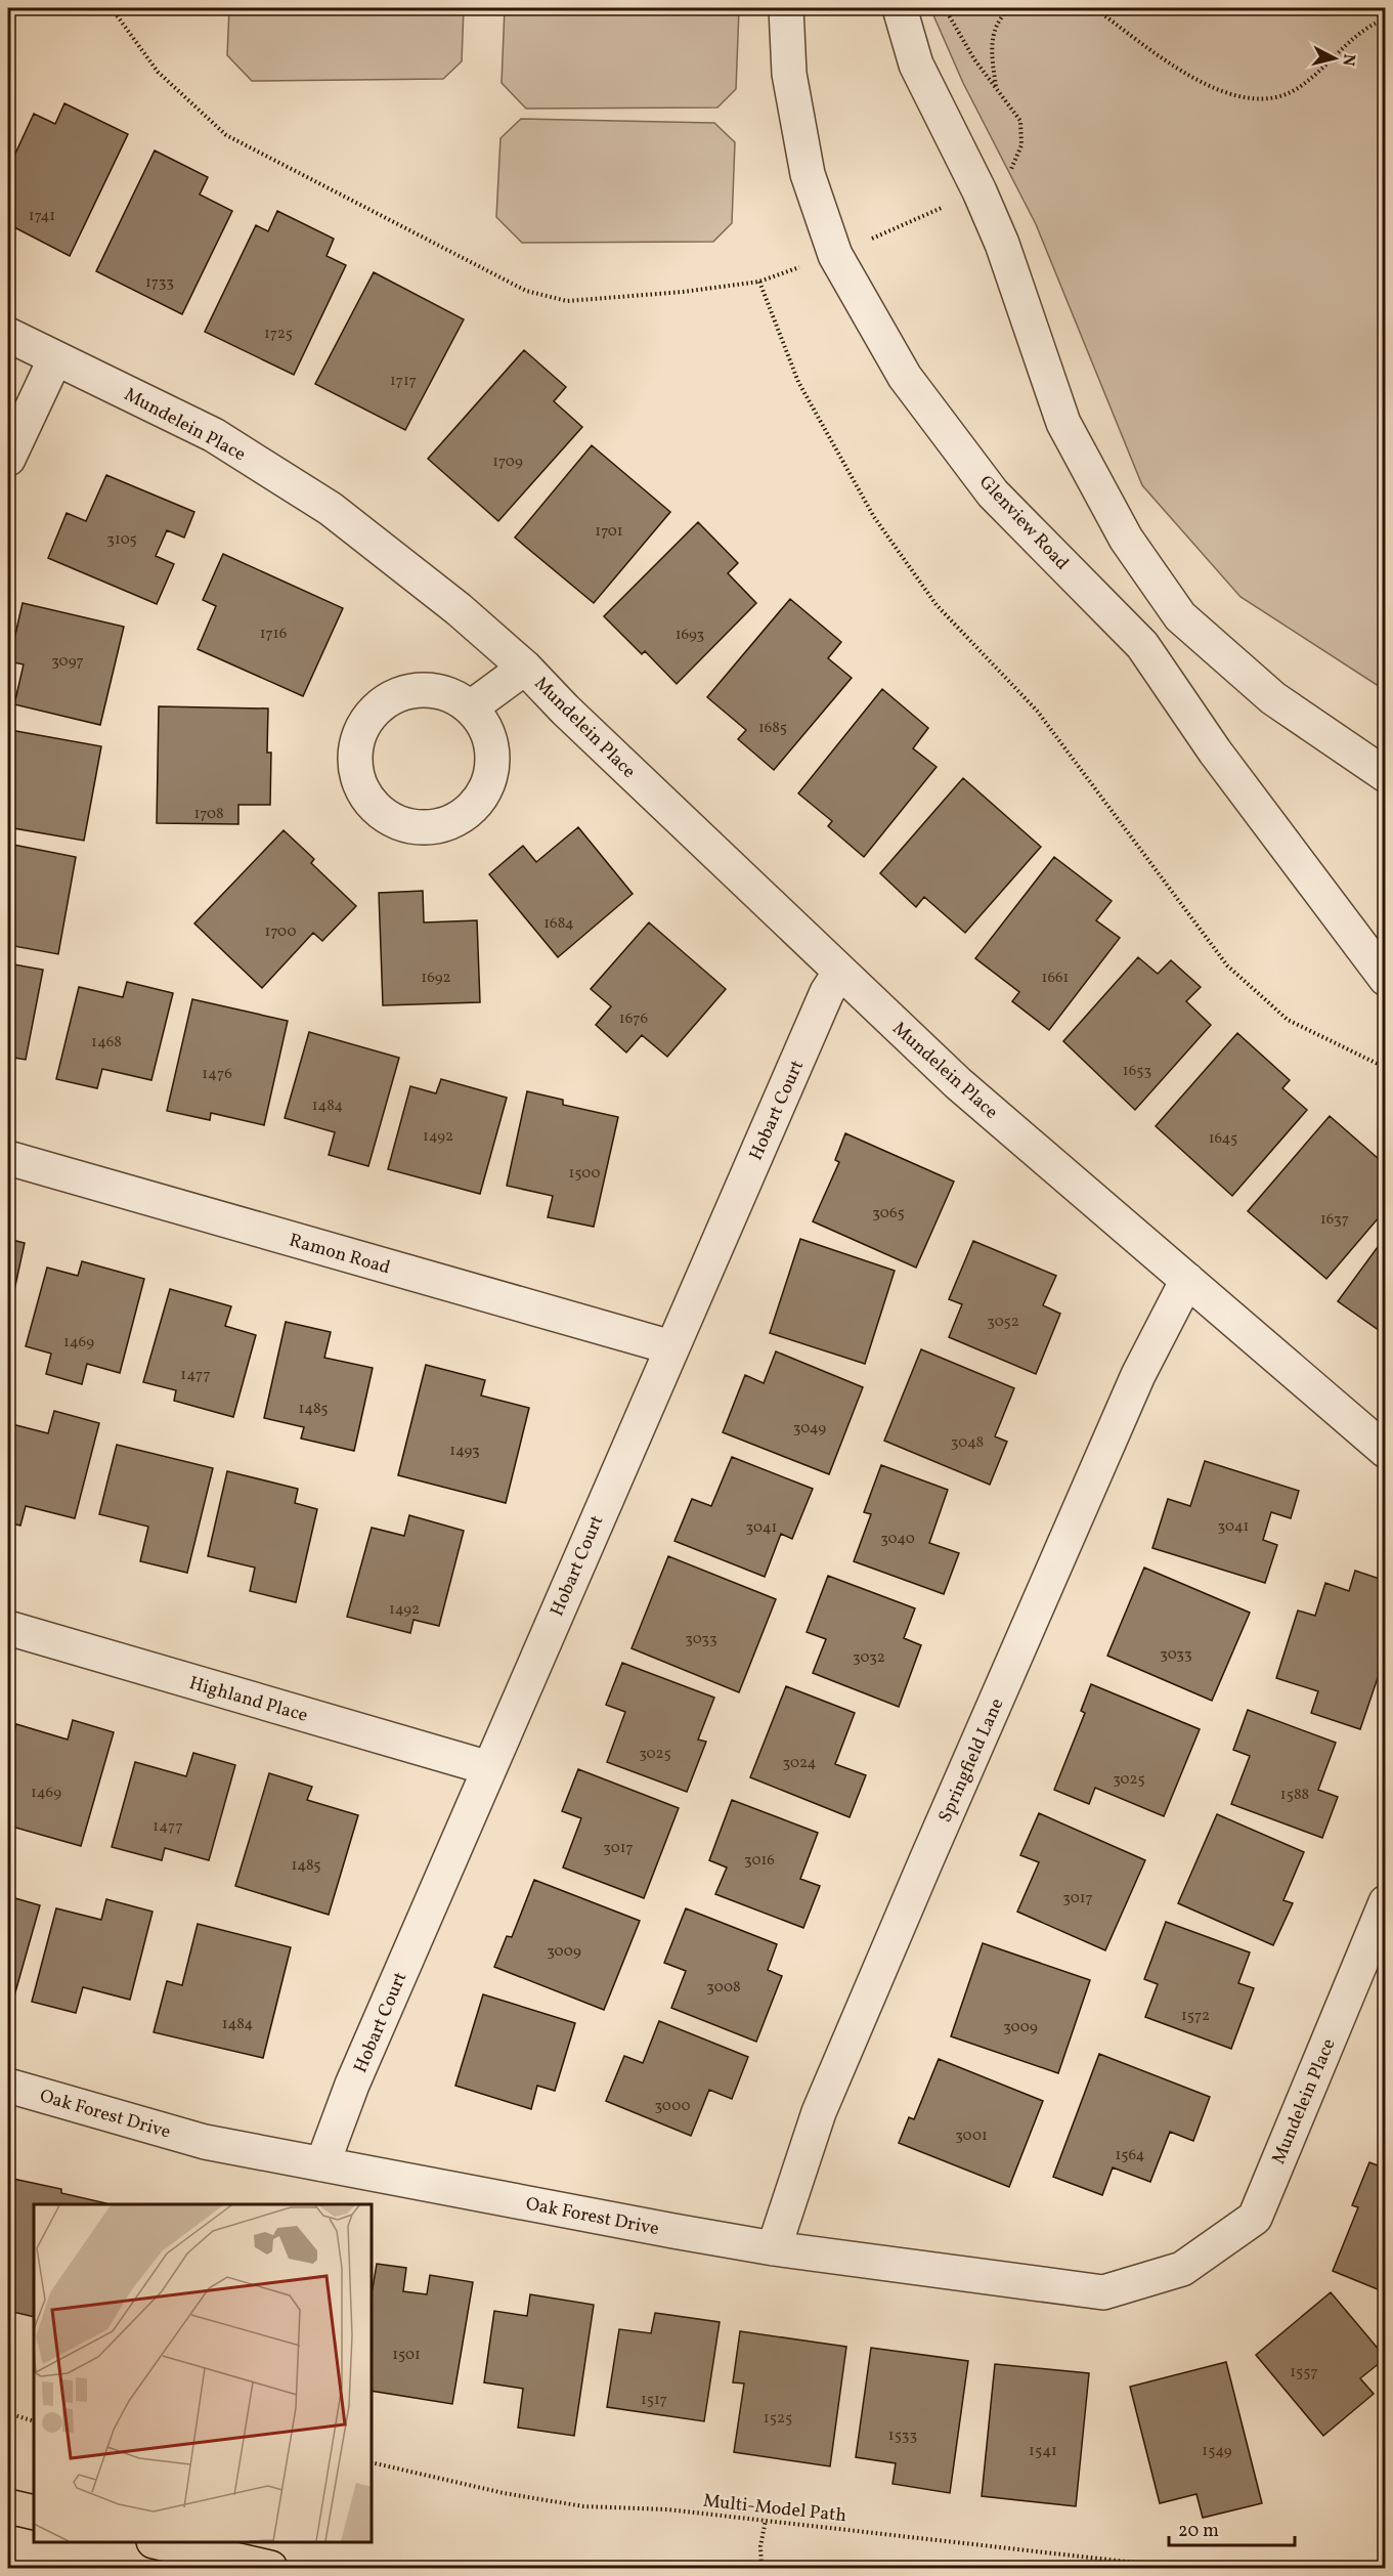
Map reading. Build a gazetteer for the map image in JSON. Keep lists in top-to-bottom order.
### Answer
{
  "streets": {
    "street": [
      "Mundelein Place",
      "Glenview Road",
      "Hobart Court",
      "Ramon Road",
      "Highland Place",
      "Springfield Lane",
      "Oak Forest Drive"
    ],
    "path": ["Multi-Model Path"]
  },
  "crossings": [
    ["Mundelein Place", "Hobart Court"],
    ["Mundelein Place", "Springfield Lane"],
    ["Mundelein Place", "Oak Forest Drive"],
    ["Hobart Court", "Ramon Road"],
    ["Hobart Court", "Highland Place"],
    ["Hobart Court", "Oak Forest Drive"],
    ["Springfield Lane", "Oak Forest Drive"]
  ],
  "house_numbers": [
    "1741",
    "1733",
    "1725",
    "1717",
    "1709",
    "1701",
    "3105",
    "1716",
    "1693",
    "3097",
    "1685",
    "1708",
    "1684",
    "1700",
    "1692",
    "1661",
    "1676",
    "1468",
    "1653",
    "1476",
    "1484",
    "1492",
    "1645",
    "1500",
    "3065",
    "1637",
    "3052",
    "1469",
    "1477",
    "1485",
    "3049",
    "3048",
    "1493",
    "3041",
    "3041",
    "3040",
    "1492",
    "3033",
    "3033",
    "3032",
    "3025",
    "3024",
    "3025",
    "1469",
    "1588",
    "1477",
    "3017",
    "3016",
    "1485",
    "3017",
    "3009",
    "3008",
    "1572",
    "1484",
    "3009",
    "3000",
    "3001",
    "1564",
    "1501",
    "1557",
    "1517",
    "1525",
    "1533",
    "1541",
    "1549"
  ],
  "scale_bar": "20 m",
  "north": "right"
}
